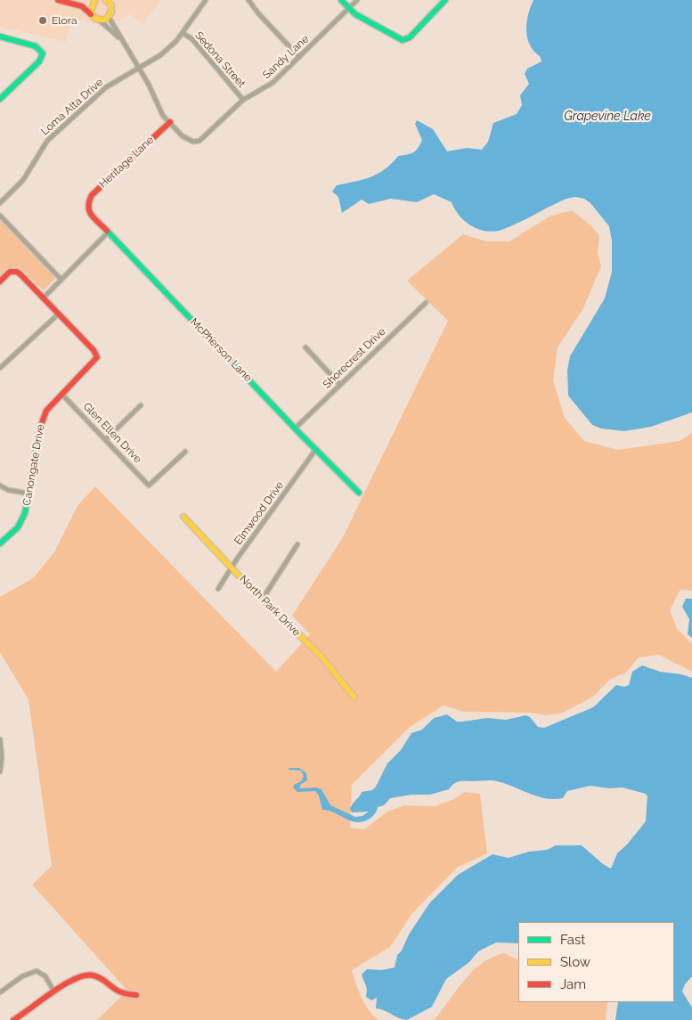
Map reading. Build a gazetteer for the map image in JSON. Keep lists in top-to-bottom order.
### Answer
{
  "streets": {
    "street": [
      "Sandy Lane",
      "Sedona Street",
      "Loma Alta Drive",
      "Heritage Lane",
      "McPherson Lane",
      "Shorecrest Drive",
      "Glen Ellen Drive",
      "Canongate Drive",
      "Elmwood Drive",
      "North Park Drive"
    ]
  },
  "crossings": [
    ["Sandy Lane", "Sedona Street"],
    ["Sandy Lane", "Loma Alta Drive"],
    ["Sandy Lane", "Heritage Lane"],
    ["Sedona Street", "Loma Alta Drive"],
    ["Heritage Lane", "McPherson Lane"],
    ["McPherson Lane", "Shorecrest Drive"],
    ["McPherson Lane", "Elmwood Drive"],
    ["Glen Ellen Drive", "Canongate Drive"],
    ["Elmwood Drive", "North Park Drive"]
  ],
  "water": ["Grapevine Lake"],
  "places": ["Elora"],
  "legend": ["Fast", "Slow", "Jam"]
}
